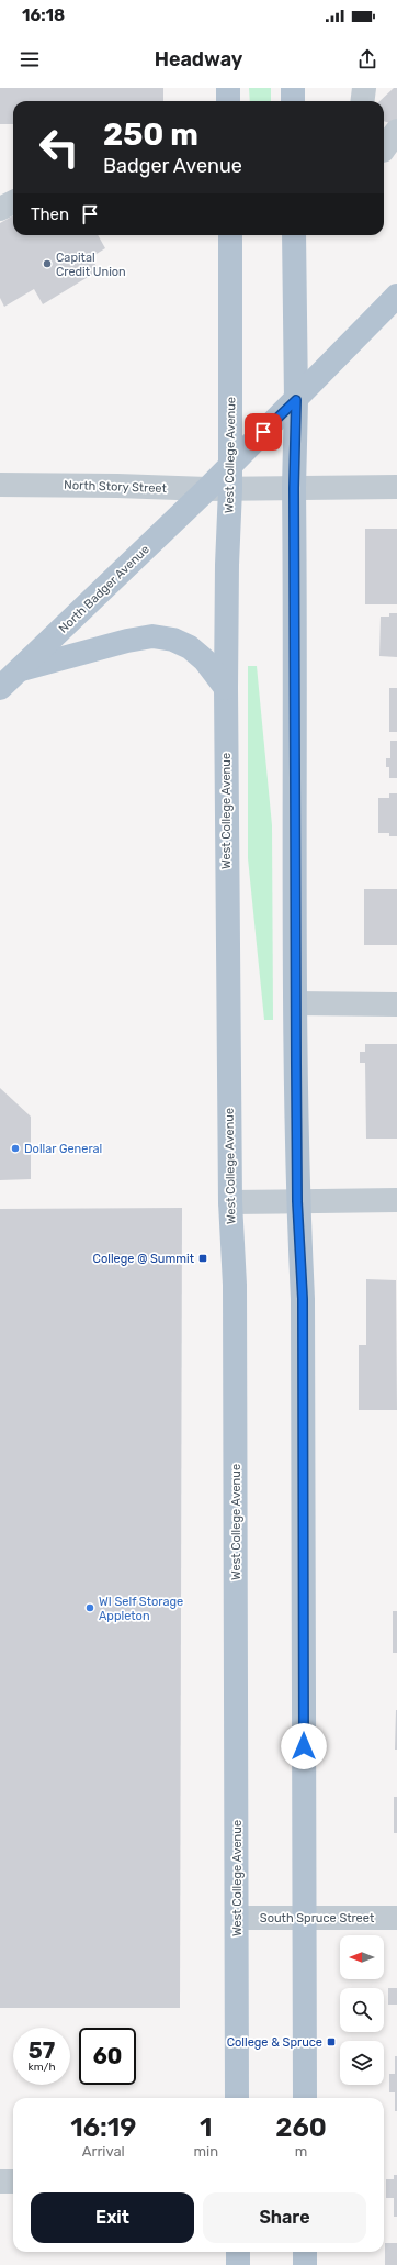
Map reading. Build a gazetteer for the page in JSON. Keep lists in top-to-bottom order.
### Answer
{
  "streets": {
    "main road": ["West College Avenue", "North Badger Avenue"],
    "street": ["North Story Street", "South Spruce Street"]
  },
  "crossings": [
    ["West College Avenue", "North Story Street"],
    ["West College Avenue", "North Badger Avenue"],
    ["West College Avenue", "South Spruce Street"],
    ["North Story Street", "North Badger Avenue"]
  ],
  "places": {
    "other": ["Capital Credit Union", "Dollar General", "WI Self Storage Appleton"],
    "transit": ["College @ Summit", "College & Spruce"]
  },
  "north": "left",
  "page": {
    "status": "16:18",
    "header": "Headway",
    "turn": ["250 m", "Badger Avenue"],
    "then": "Then",
    "speed": "57 km/h",
    "limit": "60",
    "eta": [
      "16:19",
      "Arrival",
      "1",
      "min",
      "260",
      "m"
    ],
    "buttons": ["Exit", "Share"]
  }
}
